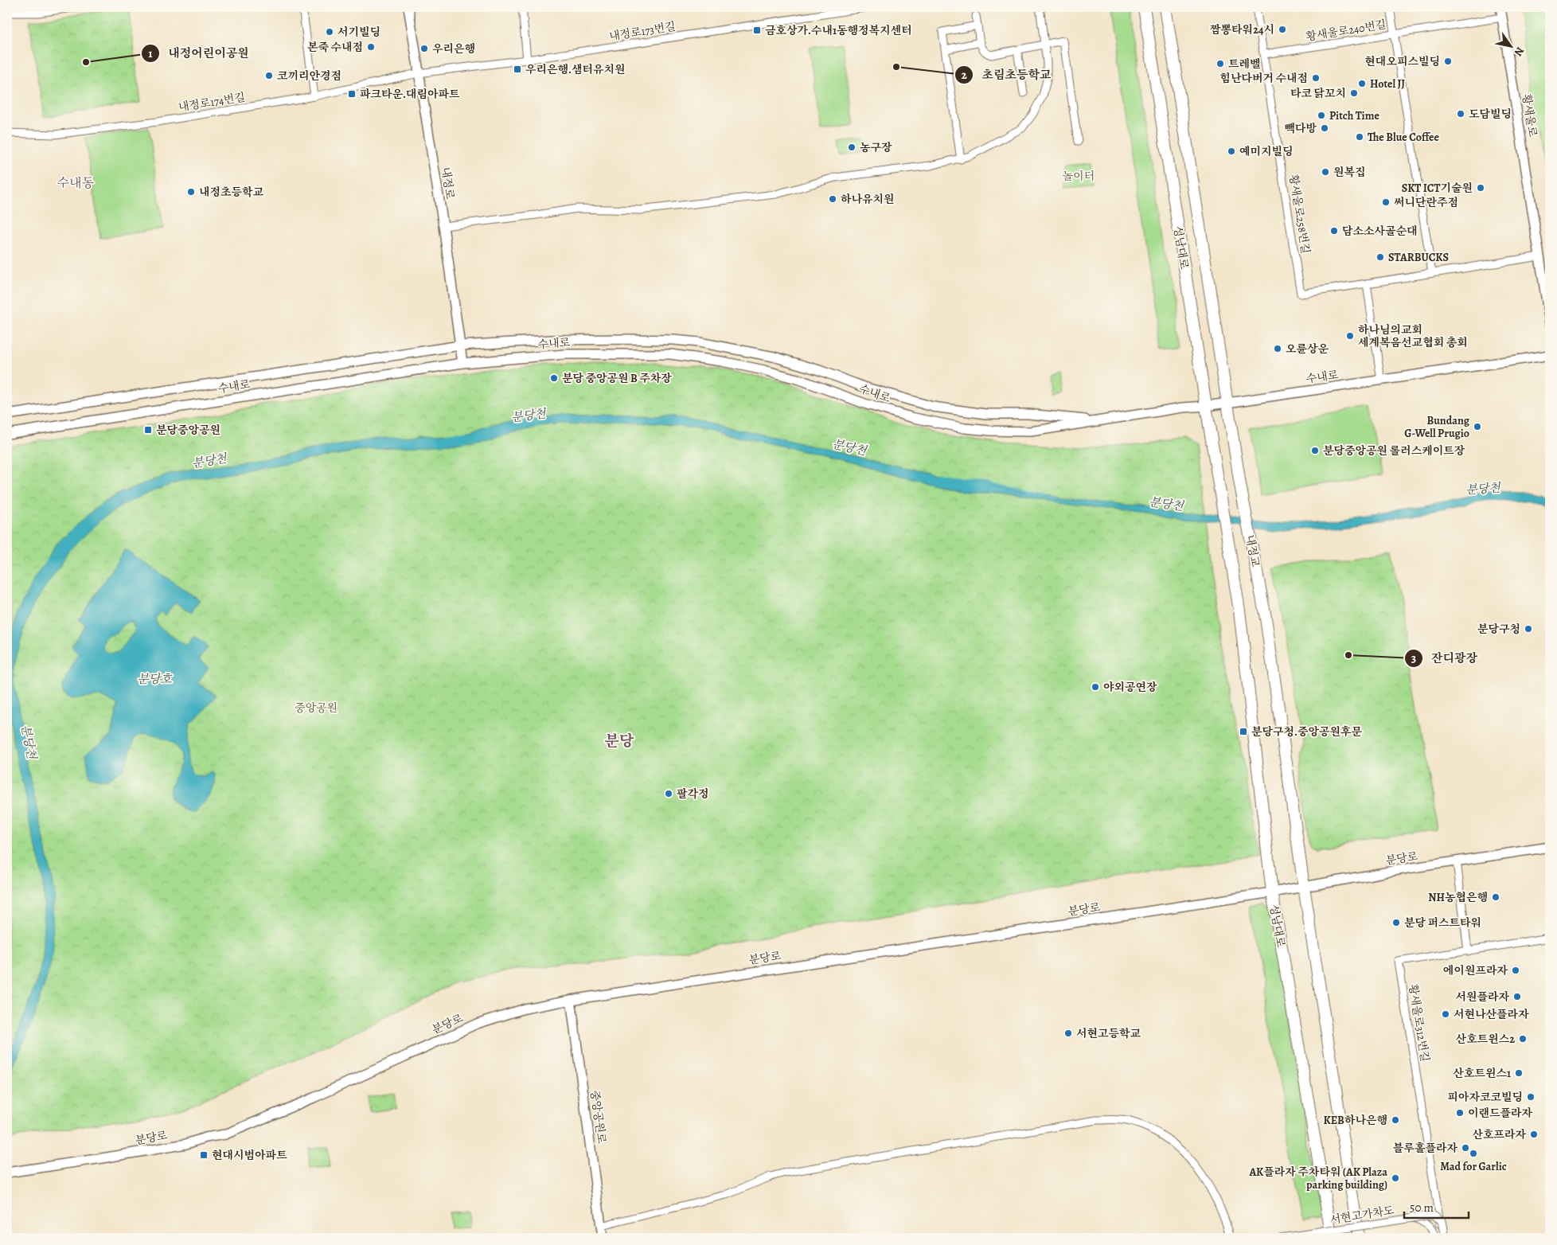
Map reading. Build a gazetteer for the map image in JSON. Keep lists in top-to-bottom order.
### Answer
{
  "streets": {
    "main road": [
      "황새울로",
      "내정로",
      "성남대로",
      "수내로",
      "내정교",
      "분당로",
      "중앙공원로"
    ],
    "street": [
      "황새울로240번길",
      "내정로173번길",
      "내정로174번길",
      "황새울로258번길",
      "황새울로312번길",
      "서현고가차도"
    ]
  },
  "crossings": [
    ["황새울로240번길", "황새울로"],
    ["황새울로240번길", "황새울로258번길"],
    ["내정로173번길", "내정로174번길"],
    ["내정로173번길", "내정로"],
    ["내정로174번길", "내정로"],
    ["황새울로", "황새울로258번길"],
    ["내정로", "수내로"],
    ["성남대로", "수내로"],
    ["성남대로", "내정교"],
    ["성남대로", "분당로"],
    ["내정교", "분당로"],
    ["분당로", "중앙공원로"]
  ],
  "districts": ["수내동", "분당"],
  "water": ["분당천", "분당호"],
  "parks": ["놀이터", "중앙공원"],
  "places": {
    "other": [
      "짬뽕타워24시",
      "서기빌딩",
      "본죽 수내점",
      "우리은행",
      "현대오피스빌딩",
      "내정어린이공원",
      "트레벨",
      "초림초등학교",
      "코끼리안경점",
      "힘난다버거 수내점",
      "Hotel JJ",
      "타코 닭꼬치",
      "도담빌딩",
      "Pitch Time",
      "빽다방",
      "The Blue Coffee",
      "농구장",
      "예미지빌딩",
      "원복집",
      "SKT ICT기술원",
      "내정초등학교",
      "하나유치원",
      "써니단란주점",
      "담소소사골순대",
      "STARBUCKS",
      "하나님의교회 세계복음선교협회 총회",
      "오륜상운",
      "분당 중앙공원 B 주차장",
      "Bundang G-Well Prugio",
      "분당중앙공원 롤러스케이트장",
      "분당구청",
      "잔디광장",
      "야외공연장",
      "팔각정",
      "NH농협은행",
      "분당 퍼스트타워",
      "에이원프라자",
      "서원플라자",
      "서현나산플라자",
      "서현고등학교",
      "산호트윈스2",
      "산호트윈스1",
      "피아자코코빌딩",
      "이랜드플라자",
      "KEB하나은행",
      "산호프라자",
      "블루홀플라자",
      "Mad for Garlic",
      "AK플라자 주차타워 (AK Plaza parking building)"
    ],
    "transit": [
      "금호상가.수내1동행정복지센터",
      "우리은행.샘터유치원",
      "파크타운.대림아파트",
      "분당중앙공원",
      "분당구청.중앙공원후문",
      "현대시범아파트"
    ]
  },
  "scale_bar": "50 m",
  "north": "bottom right"
}
